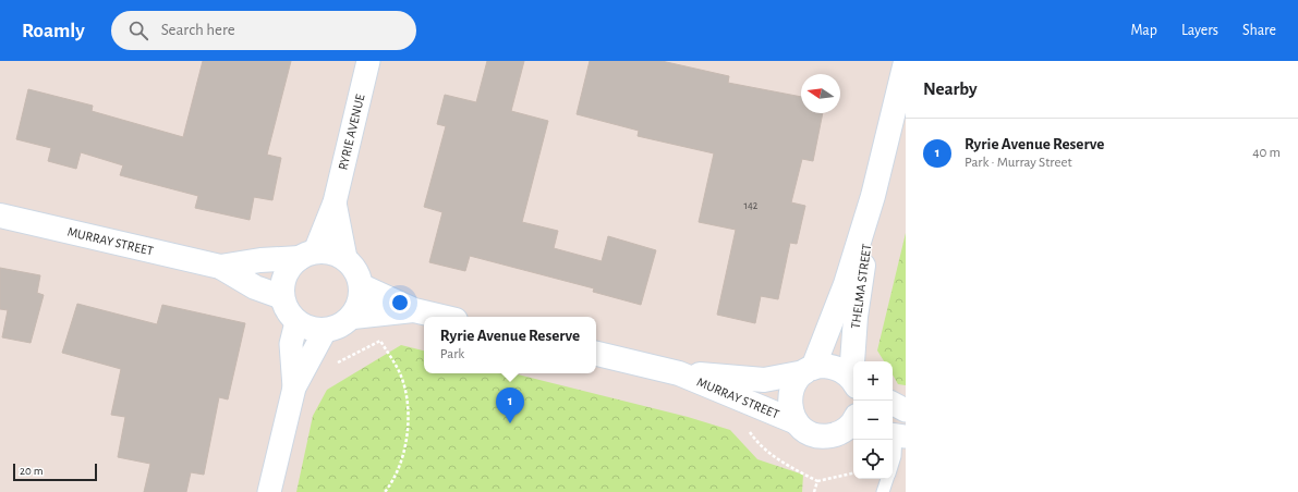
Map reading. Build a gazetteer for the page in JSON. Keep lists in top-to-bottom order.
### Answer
{
  "streets": {
    "main road": ["MURRAY STREET", "THELMA STREET"],
    "street": ["RYRIE AVENUE"]
  },
  "crossings": [
    ["RYRIE AVENUE", "MURRAY STREET"],
    ["MURRAY STREET", "THELMA STREET"]
  ],
  "house_numbers": ["142"],
  "scale_bar": "20 m",
  "north": "left",
  "page": {
    "header": "Roamly",
    "search": "Search here",
    "nav": ["Map", "Layers", "Share"],
    "heading": "Nearby",
    "list": [
      {
        "mark": "1",
        "name": "Ryrie Avenue Reserve",
        "note": "Park · Murray Street",
        "value": "40 m"
      }
    ],
    "popup": ["Ryrie Avenue Reserve", "Park"],
    "map_buttons": ["+", "−"],
    "pins": "1",
    "scale": "20 m"
  }
}
